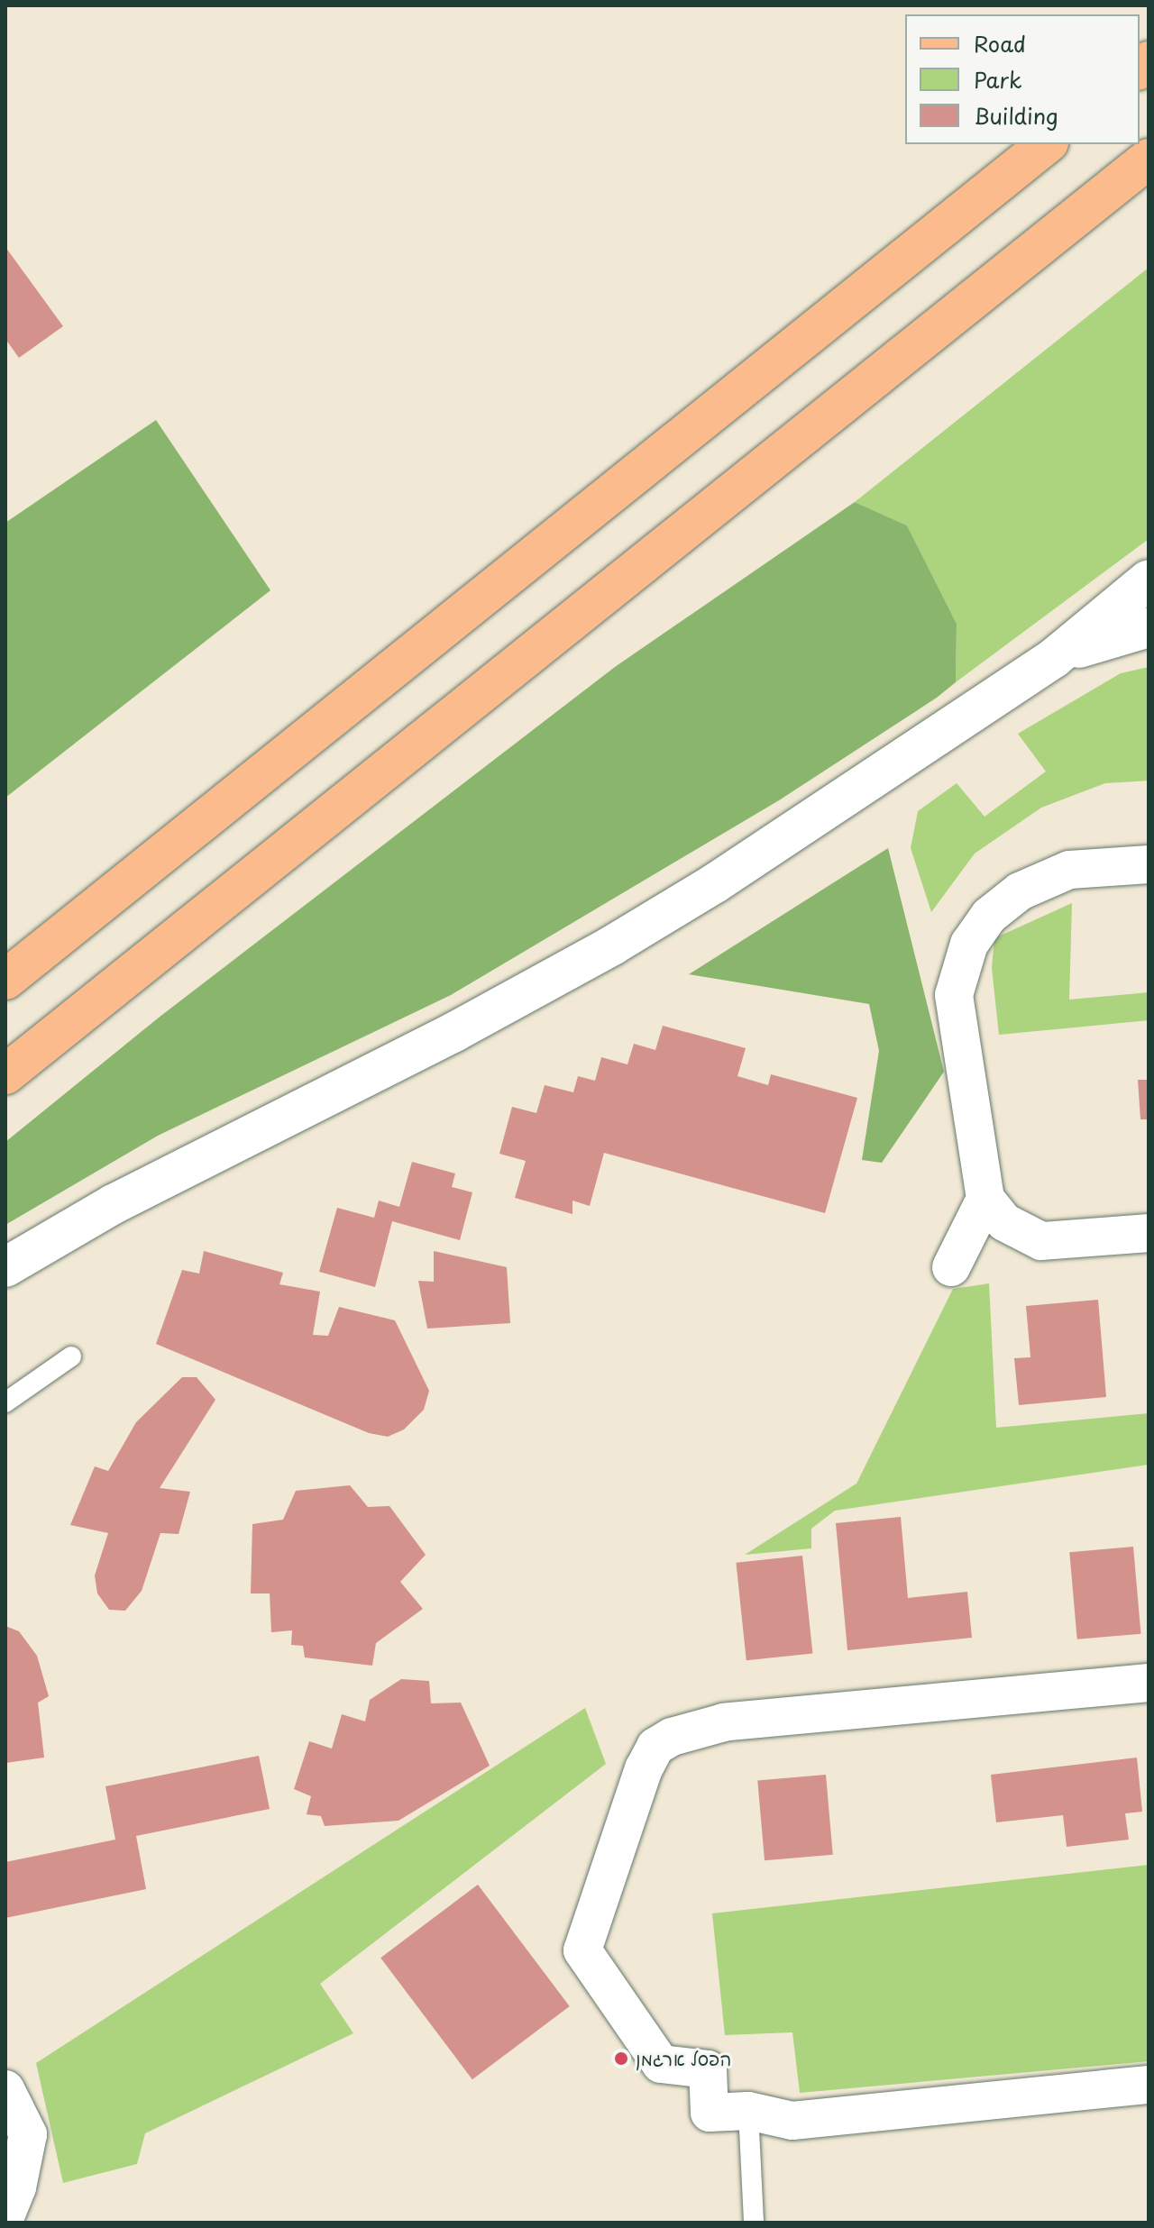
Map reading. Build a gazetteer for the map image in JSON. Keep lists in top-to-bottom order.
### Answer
{
  "places": ["הפסל ארגמן"],
  "legend": ["Road", "Park", "Building"]
}
